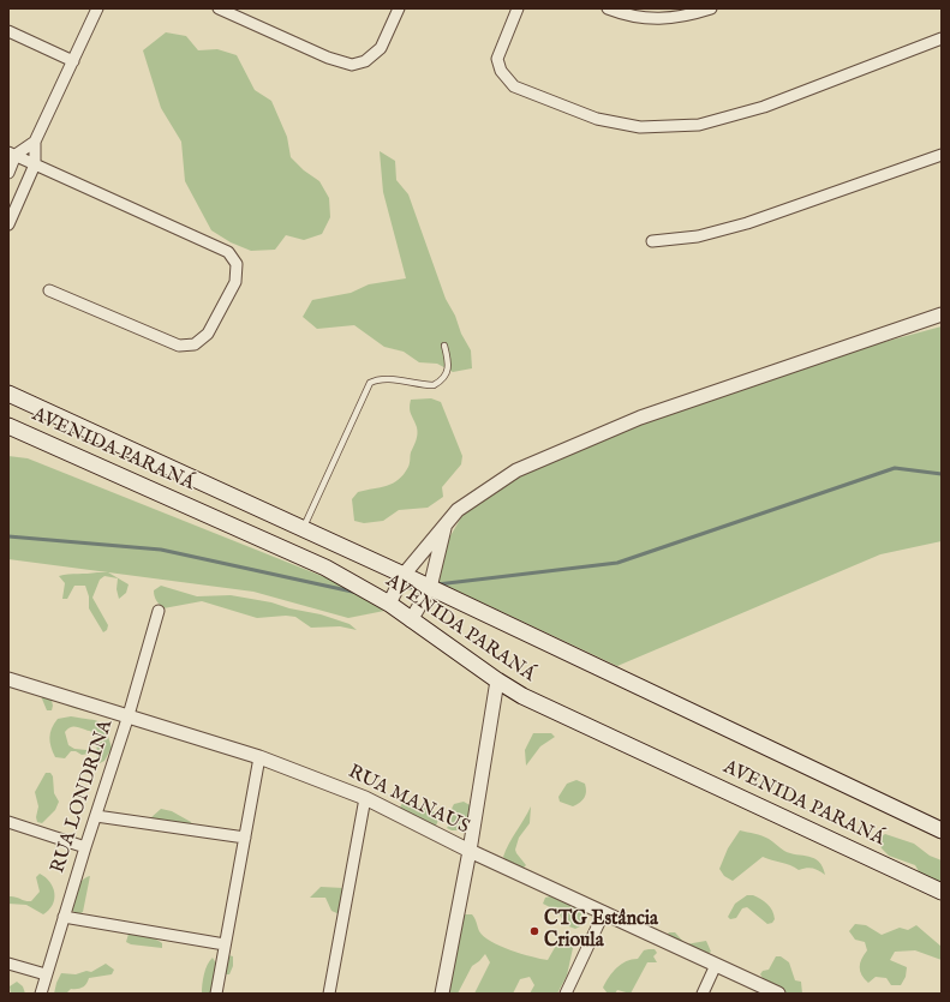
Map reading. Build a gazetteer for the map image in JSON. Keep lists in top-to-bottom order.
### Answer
{
  "streets": {
    "main road": ["AVENIDA PARANÁ"],
    "street": ["RUA LONDRINA", "RUA MANAUS"]
  },
  "crossings": [
    ["RUA LONDRINA", "RUA MANAUS"]
  ],
  "places": ["CTG Estância Crioula"]
}
